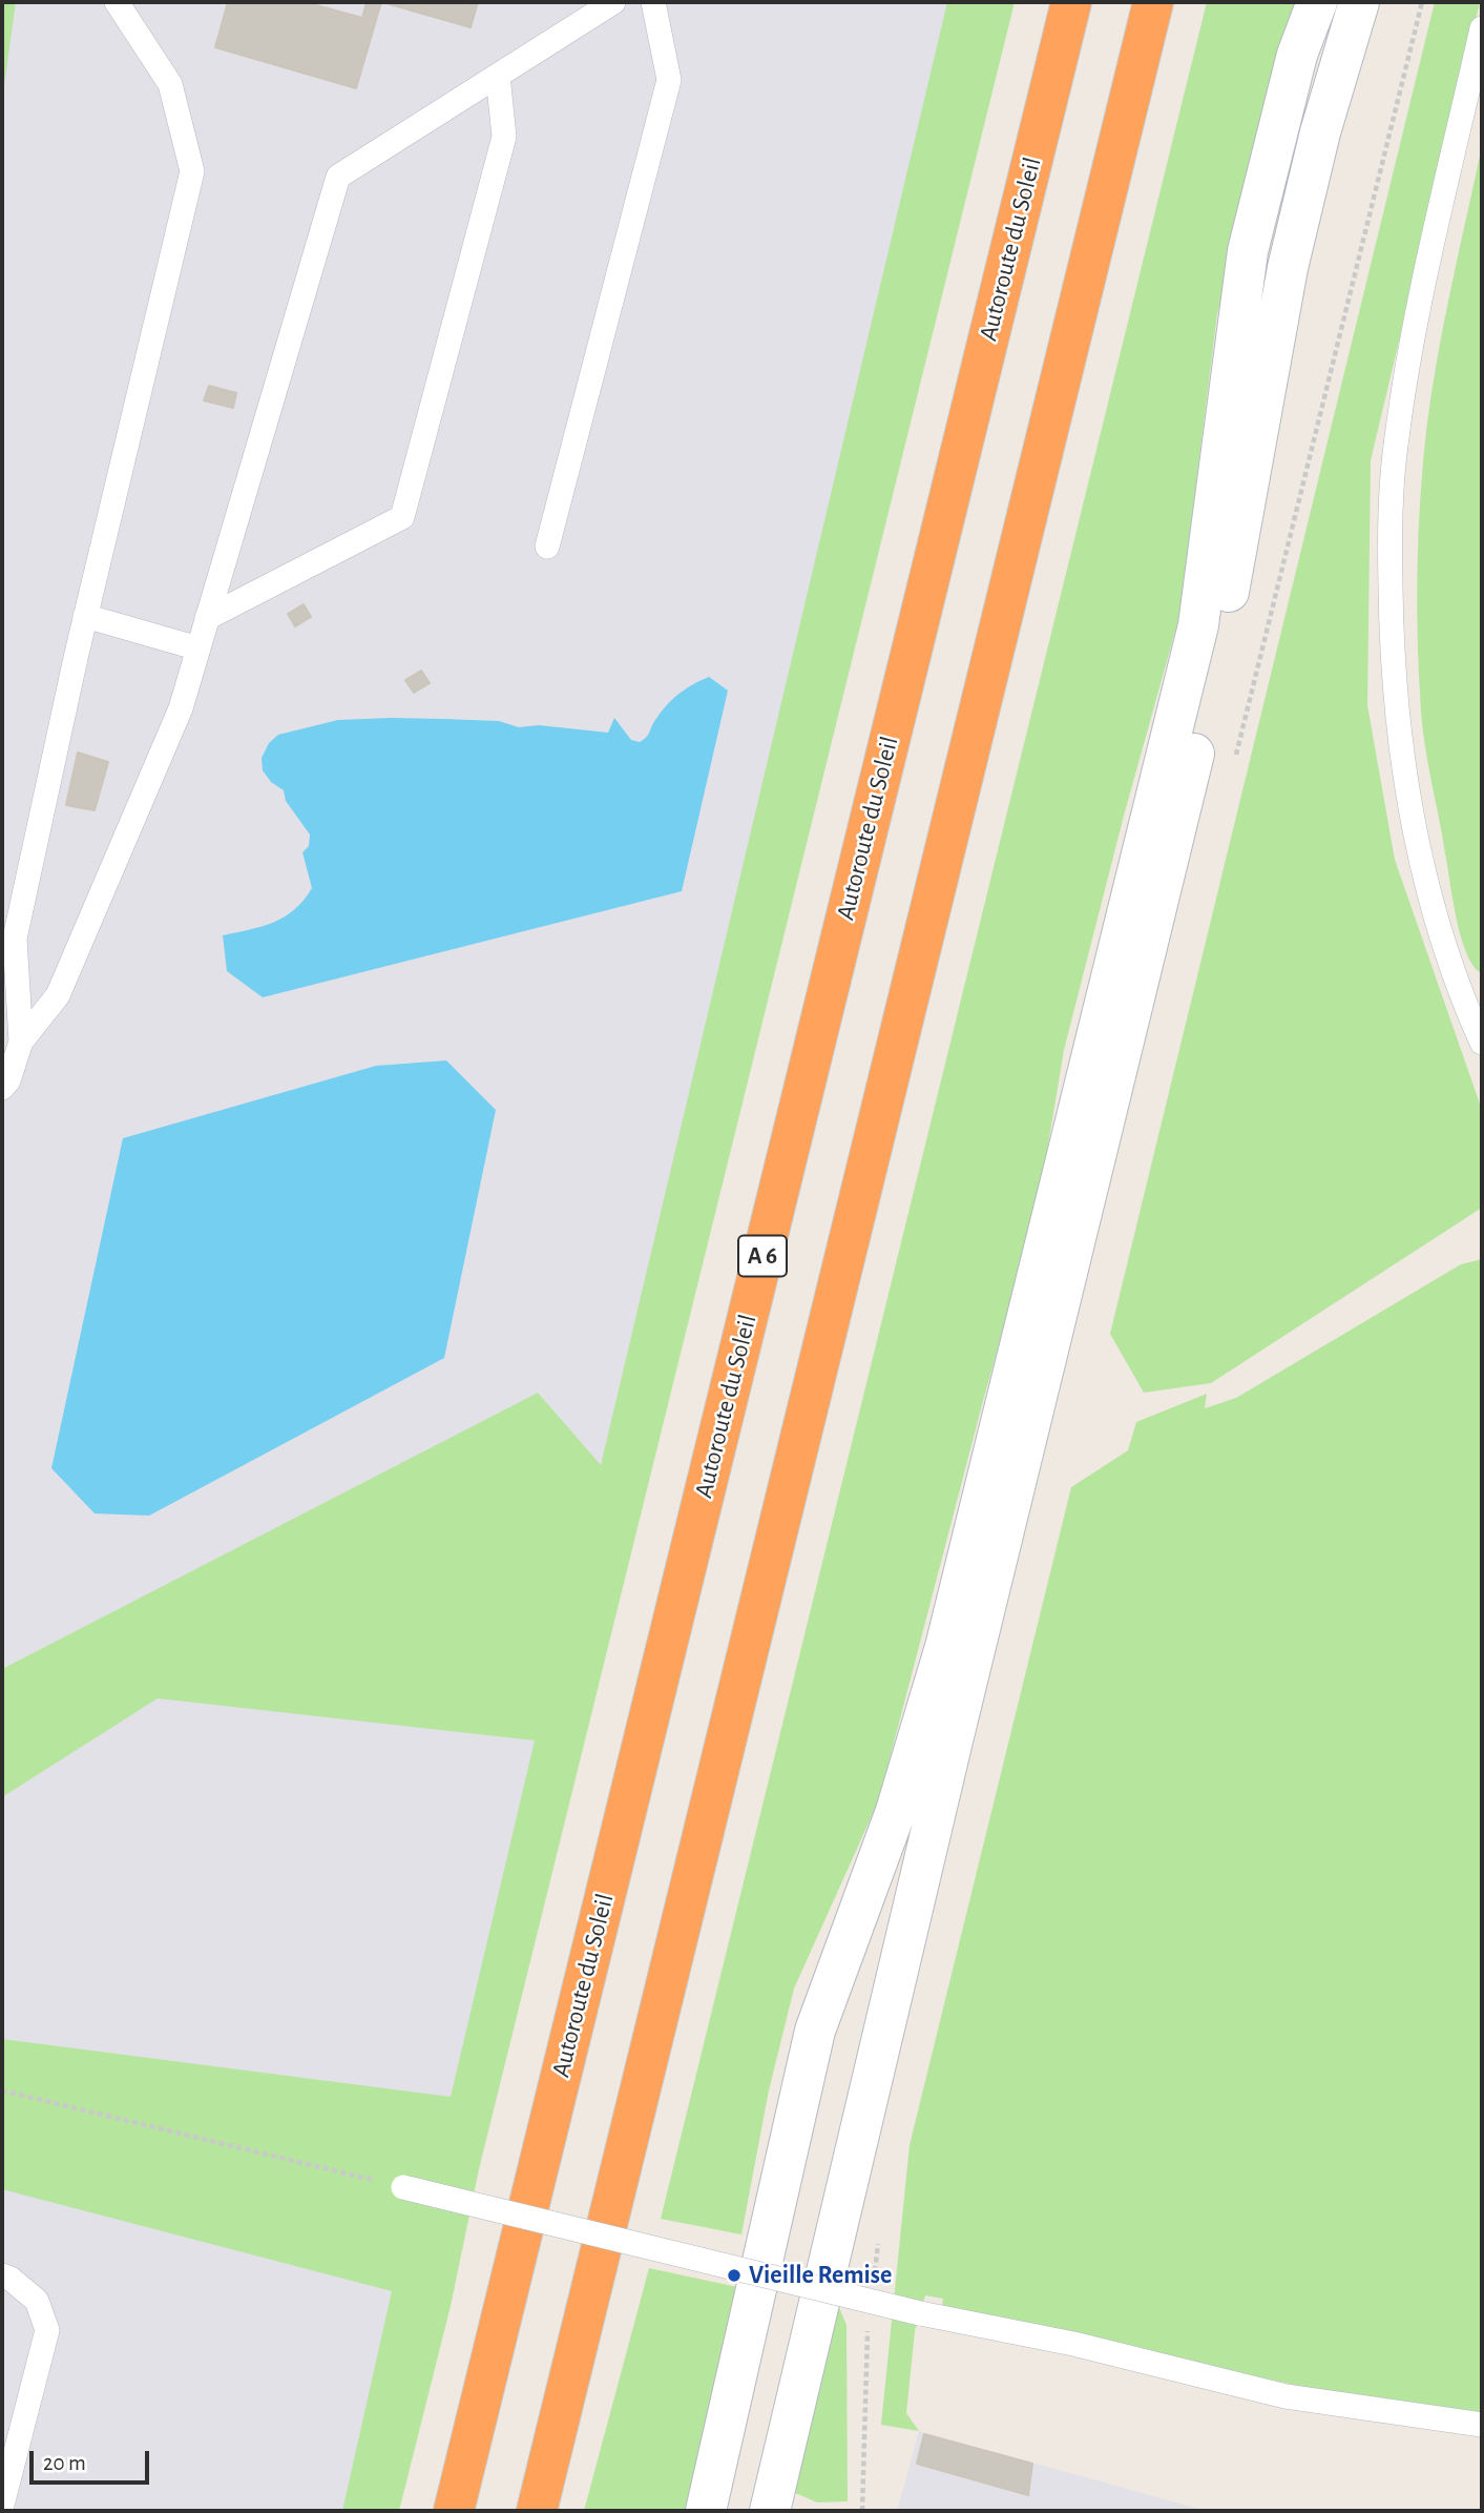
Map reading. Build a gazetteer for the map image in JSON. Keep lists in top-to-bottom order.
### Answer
{
  "streets": {
    "highway": ["Autoroute du Soleil", "A 6"]
  },
  "places": ["Vieille Remise"],
  "scale_bar": "20 m"
}
